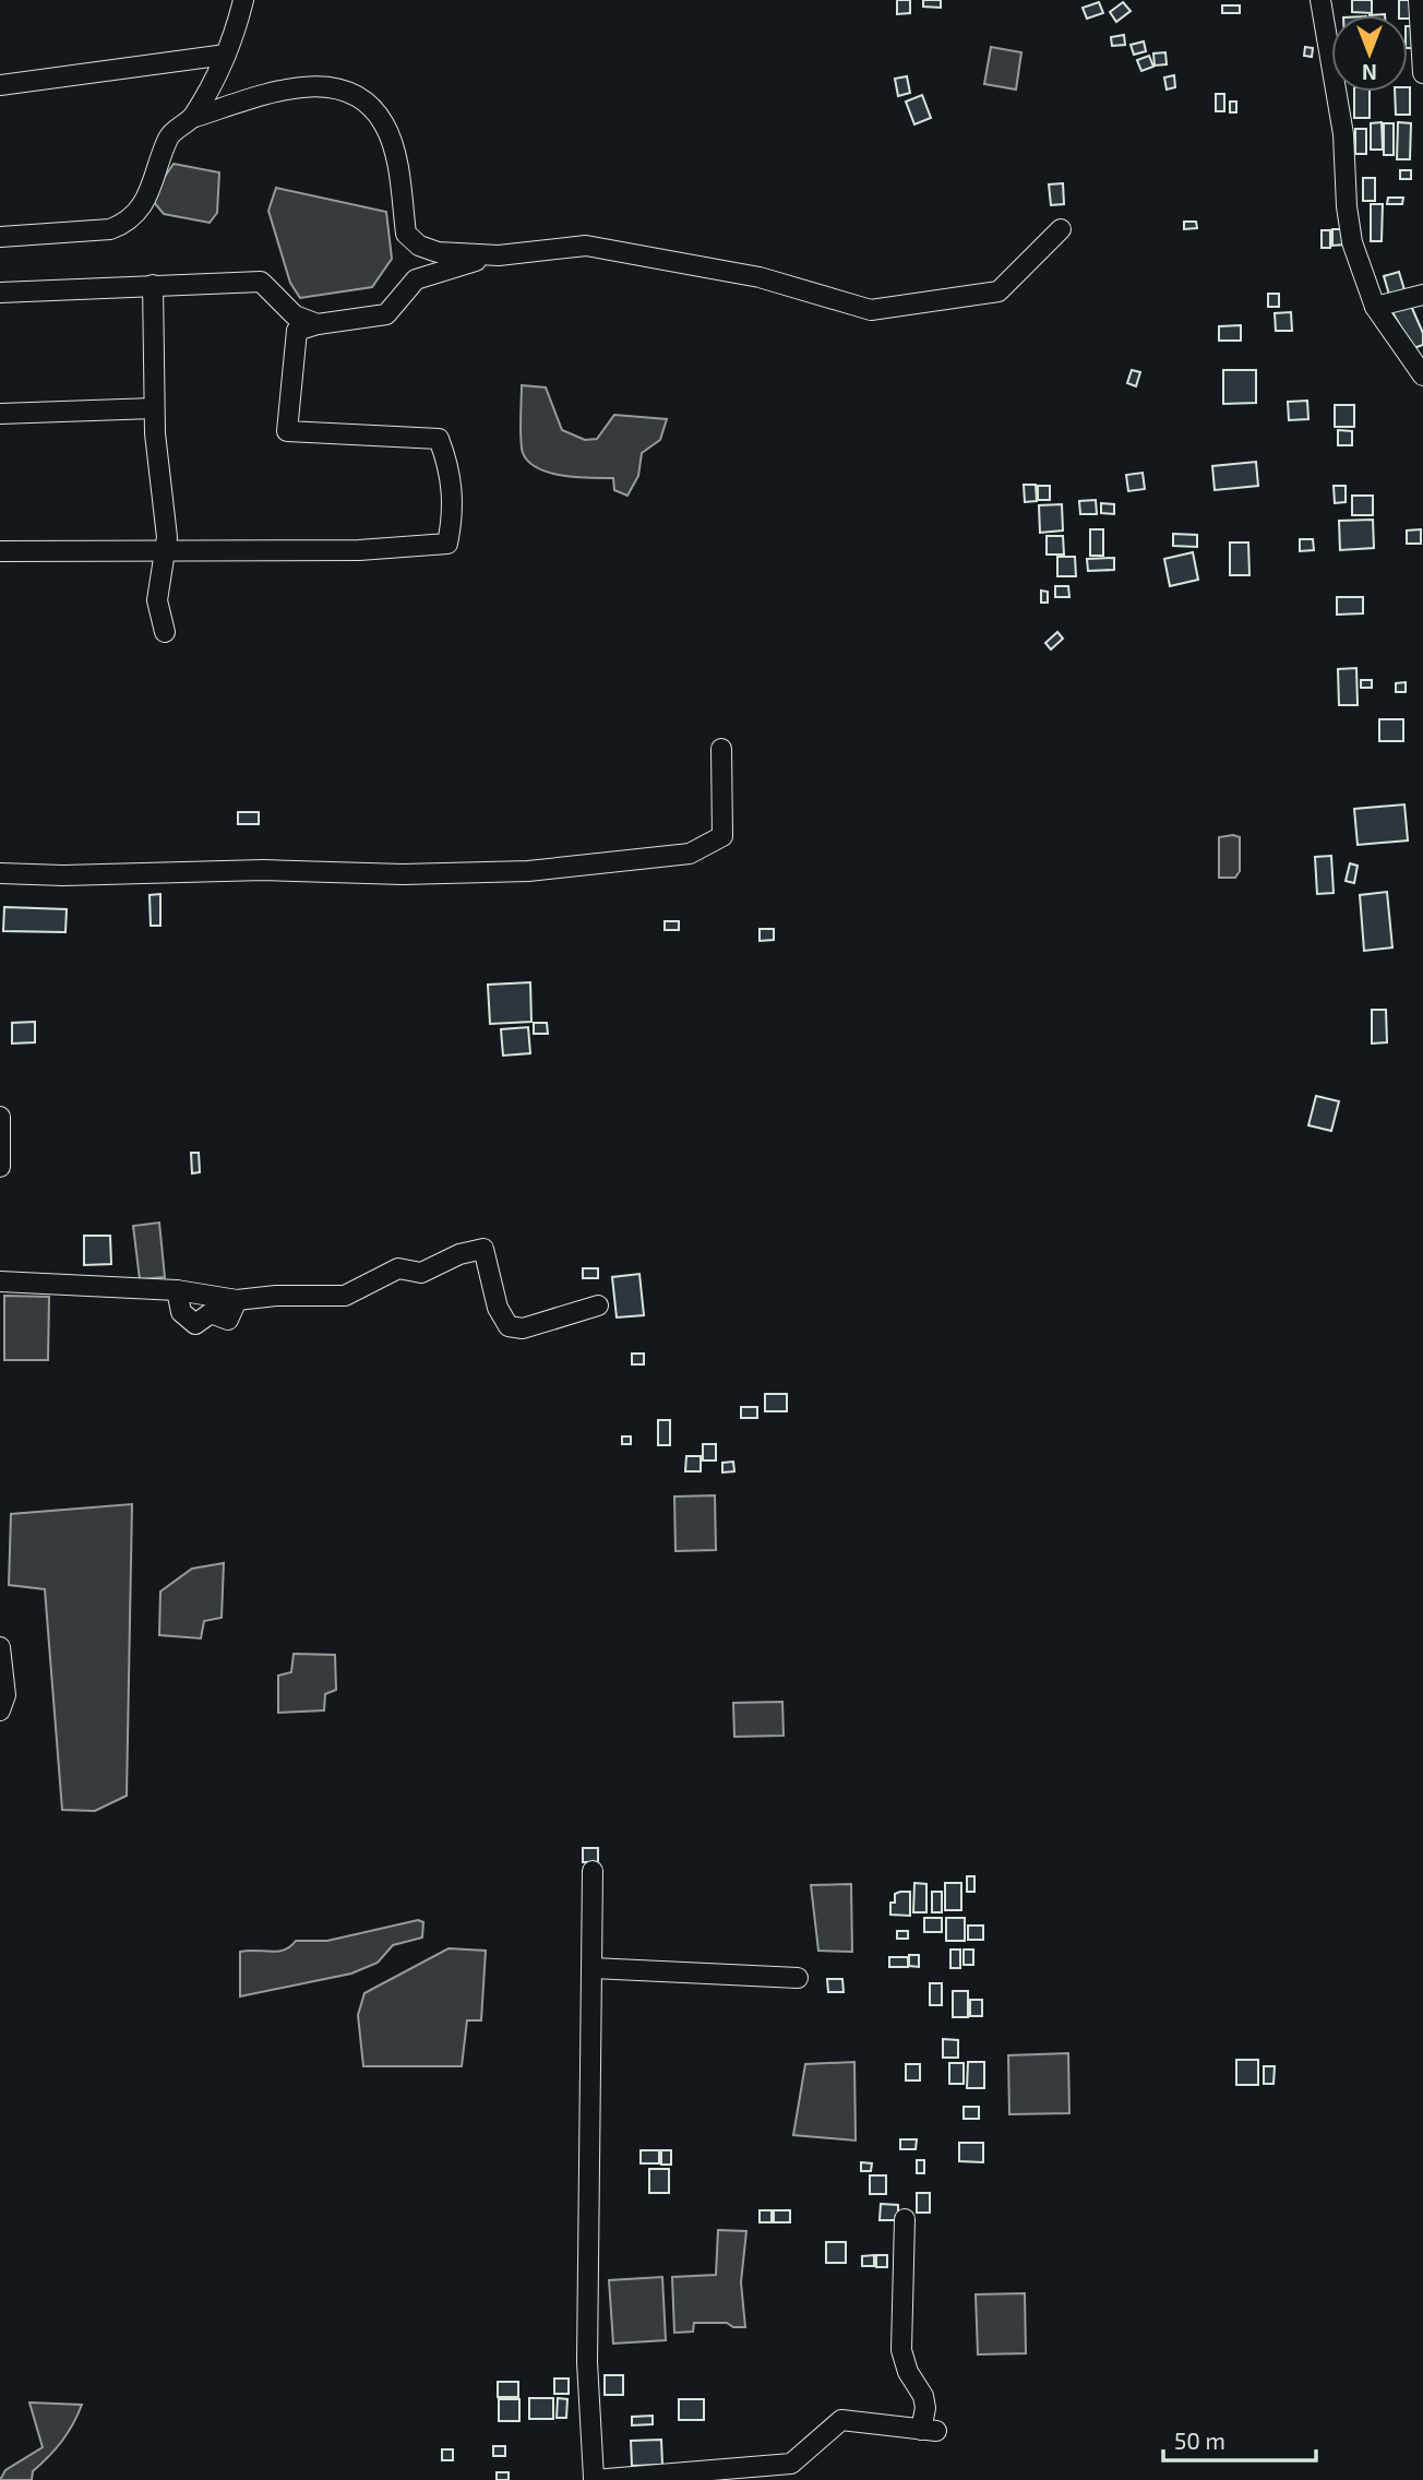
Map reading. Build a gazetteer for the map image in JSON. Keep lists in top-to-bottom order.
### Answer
{
  "scale_bar": "50 m",
  "north": "bottom"
}
